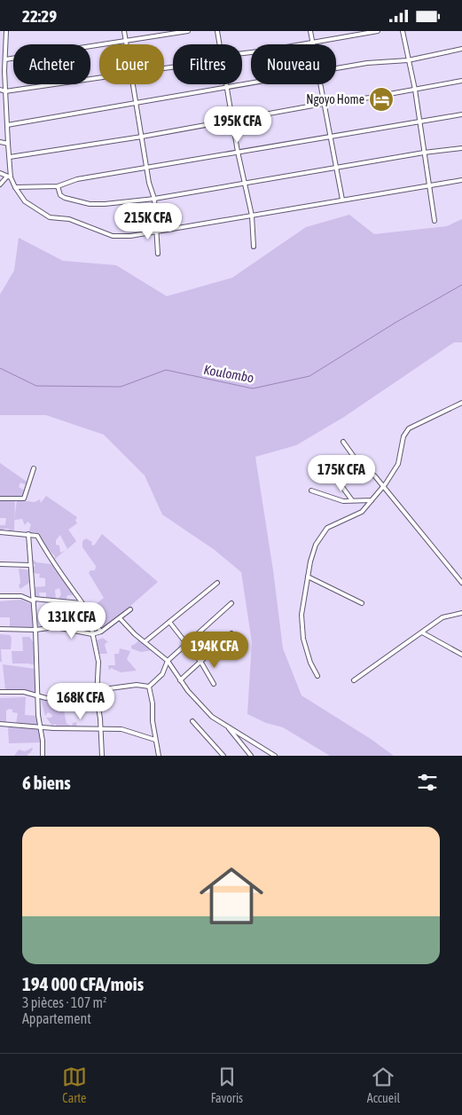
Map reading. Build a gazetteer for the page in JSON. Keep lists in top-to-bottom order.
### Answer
{
  "water": ["Koulombo"],
  "places": {
    "hotel": ["Ngoyo Home"]
  },
  "page": {
    "status": "22:29",
    "chip": [
      "Acheter",
      "Louer",
      "Filtres",
      "Nouveau"
    ],
    "price": [
      "195K CFA",
      "215K CFA",
      "175K CFA",
      "131K CFA",
      "194K CFA",
      "168K CFA"
    ],
    "heading": "6 biens",
    "list": [
      {
        "name": "194 000 CFA/mois",
        "note": "3 pièces · 107 m² · Appartement"
      }
    ],
    "tabs": ["Carte", "Favoris", "Accueil"]
  }
}
